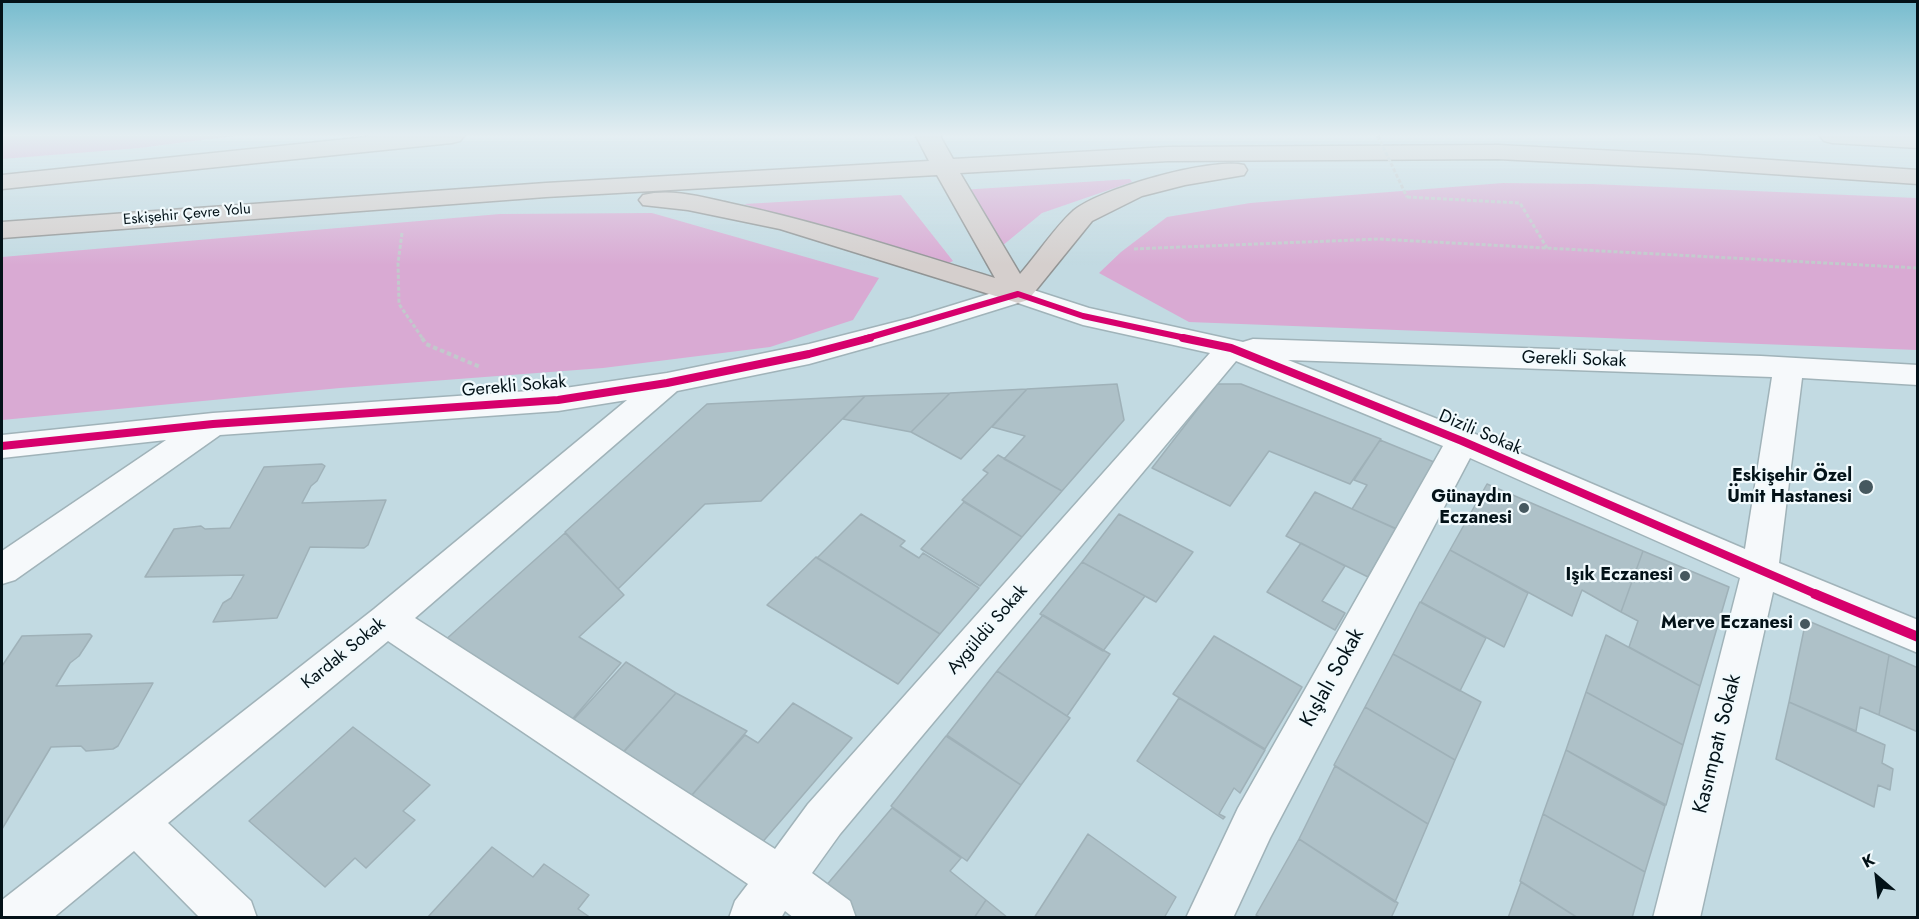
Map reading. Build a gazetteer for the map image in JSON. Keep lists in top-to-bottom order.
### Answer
{
  "streets": {
    "highway": ["Eskişehir Çevre Yolu"],
    "street": [
      "Gerekli Sokak",
      "Dizili Sokak",
      "Aygüldü Sokak",
      "Kardak Sokak",
      "Kışlalı Sokak",
      "Kasımpatı Sokak"
    ]
  },
  "crossings": [
    ["Gerekli Sokak", "Dizili Sokak"],
    ["Gerekli Sokak", "Aygüldü Sokak"],
    ["Gerekli Sokak", "Kardak Sokak"],
    ["Gerekli Sokak", "Kasımpatı Sokak"],
    ["Dizili Sokak", "Aygüldü Sokak"],
    ["Dizili Sokak", "Kışlalı Sokak"],
    ["Dizili Sokak", "Kasımpatı Sokak"]
  ],
  "places": [
    "Eskişehir Özel Ümit Hastanesi",
    "Günaydın Eczanesi",
    "Işık Eczanesi",
    "Merve Eczanesi"
  ],
  "north": "top left"
}
